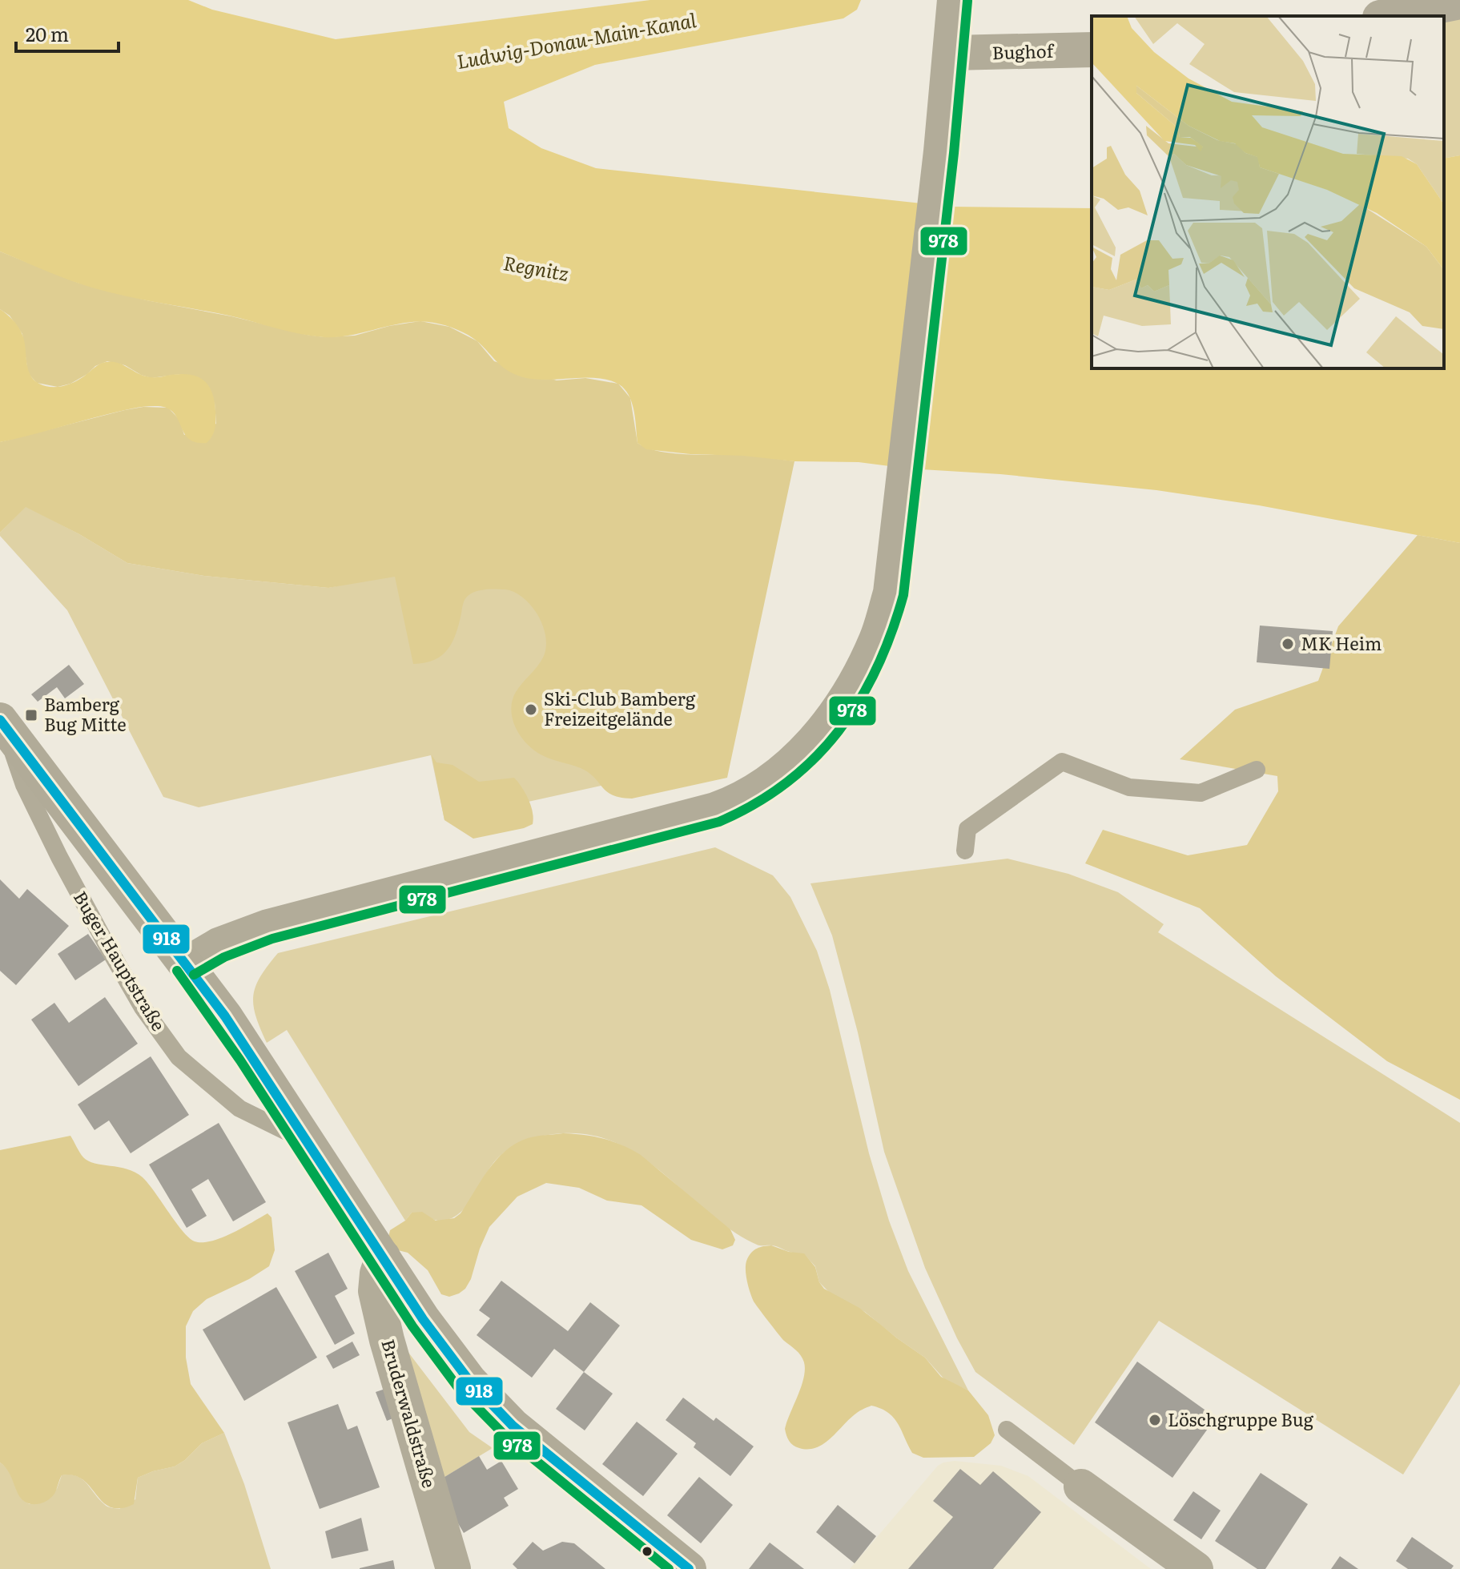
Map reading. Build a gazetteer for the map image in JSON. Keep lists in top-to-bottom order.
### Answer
{
  "streets": {
    "street": ["Bughof", "Bruderwaldstraße"],
    "lane": ["Buger Hauptstraße"]
  },
  "water": ["Ludwig-Donau-Main-Kanal", "Regnitz"],
  "places": {
    "other": ["MK Heim", "Ski-Club Bamberg Freizeitgelände", "Löschgruppe Bug"],
    "transit": ["Bamberg Bug Mitte"]
  },
  "lines": ["transit line 978", "transit line 918"],
  "scale_bar": "20 m"
}
